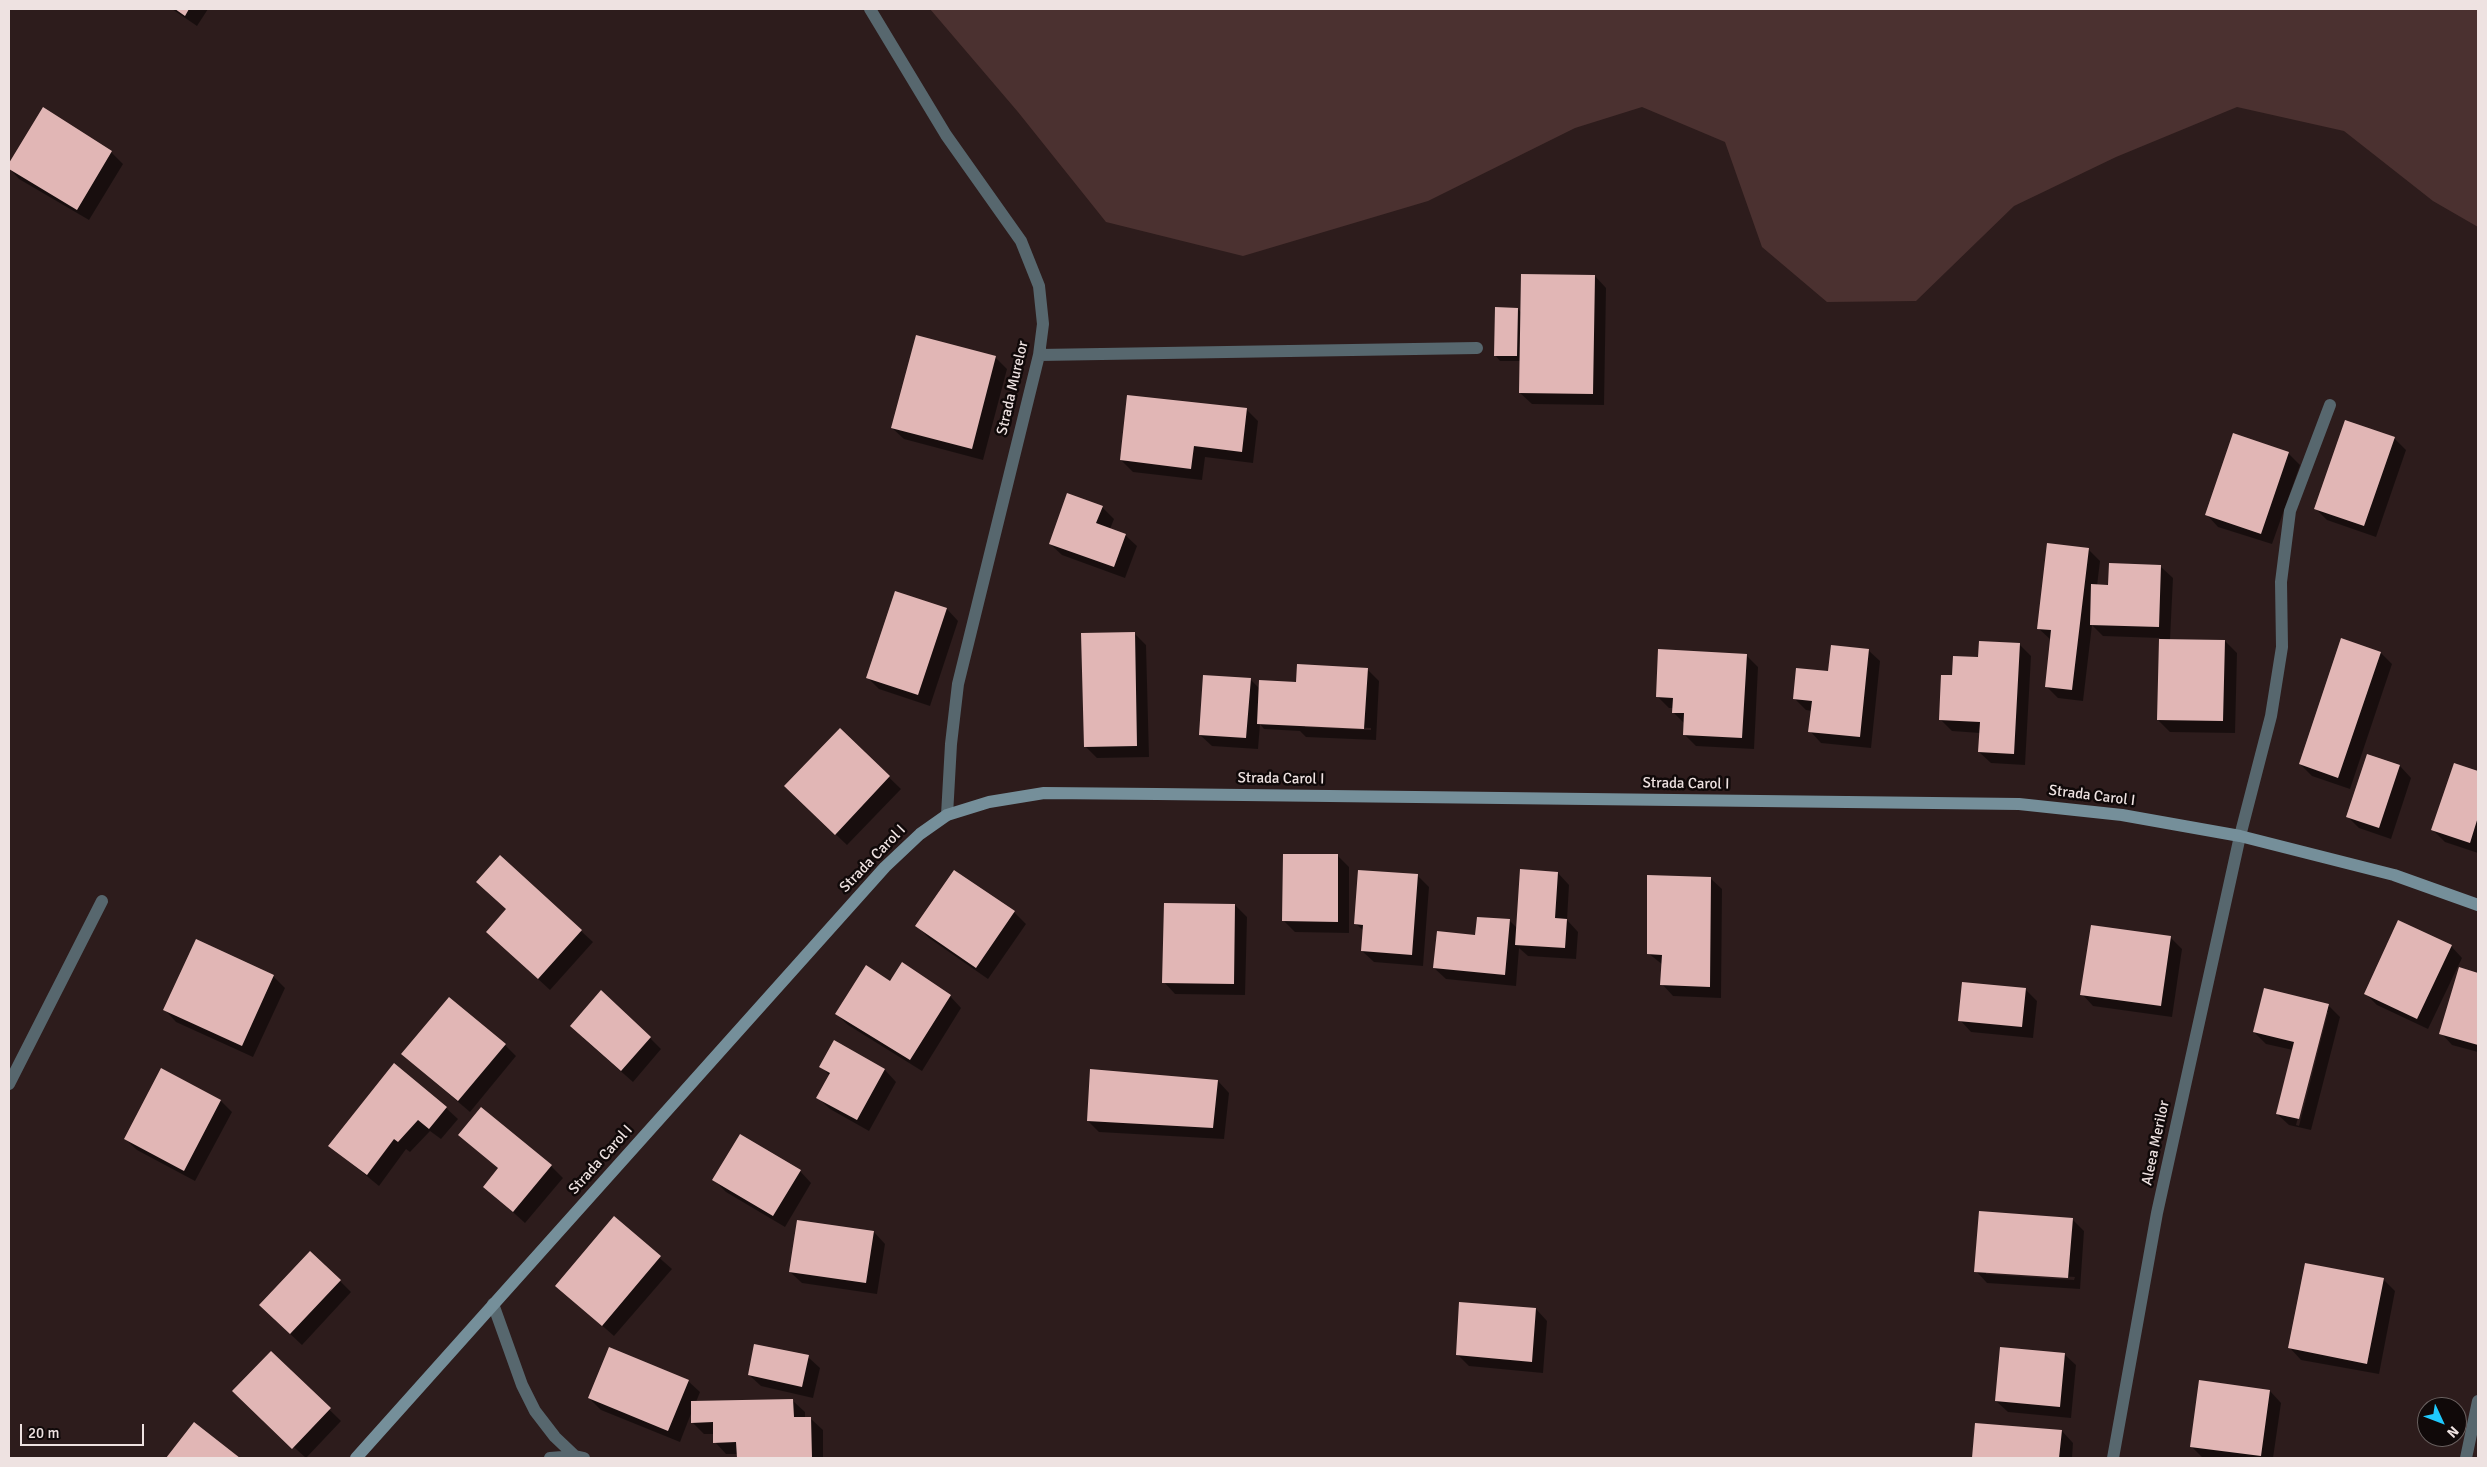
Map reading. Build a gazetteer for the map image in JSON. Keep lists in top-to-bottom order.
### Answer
{
  "streets": {
    "main road": ["Strada Carol I"],
    "street": ["Strada Murelor", "Aleea Merilor"]
  },
  "crossings": [
    ["Strada Murelor", "Strada Carol I"],
    ["Strada Carol I", "Aleea Merilor"]
  ],
  "scale_bar": "20 m",
  "north": "bottom right"
}
